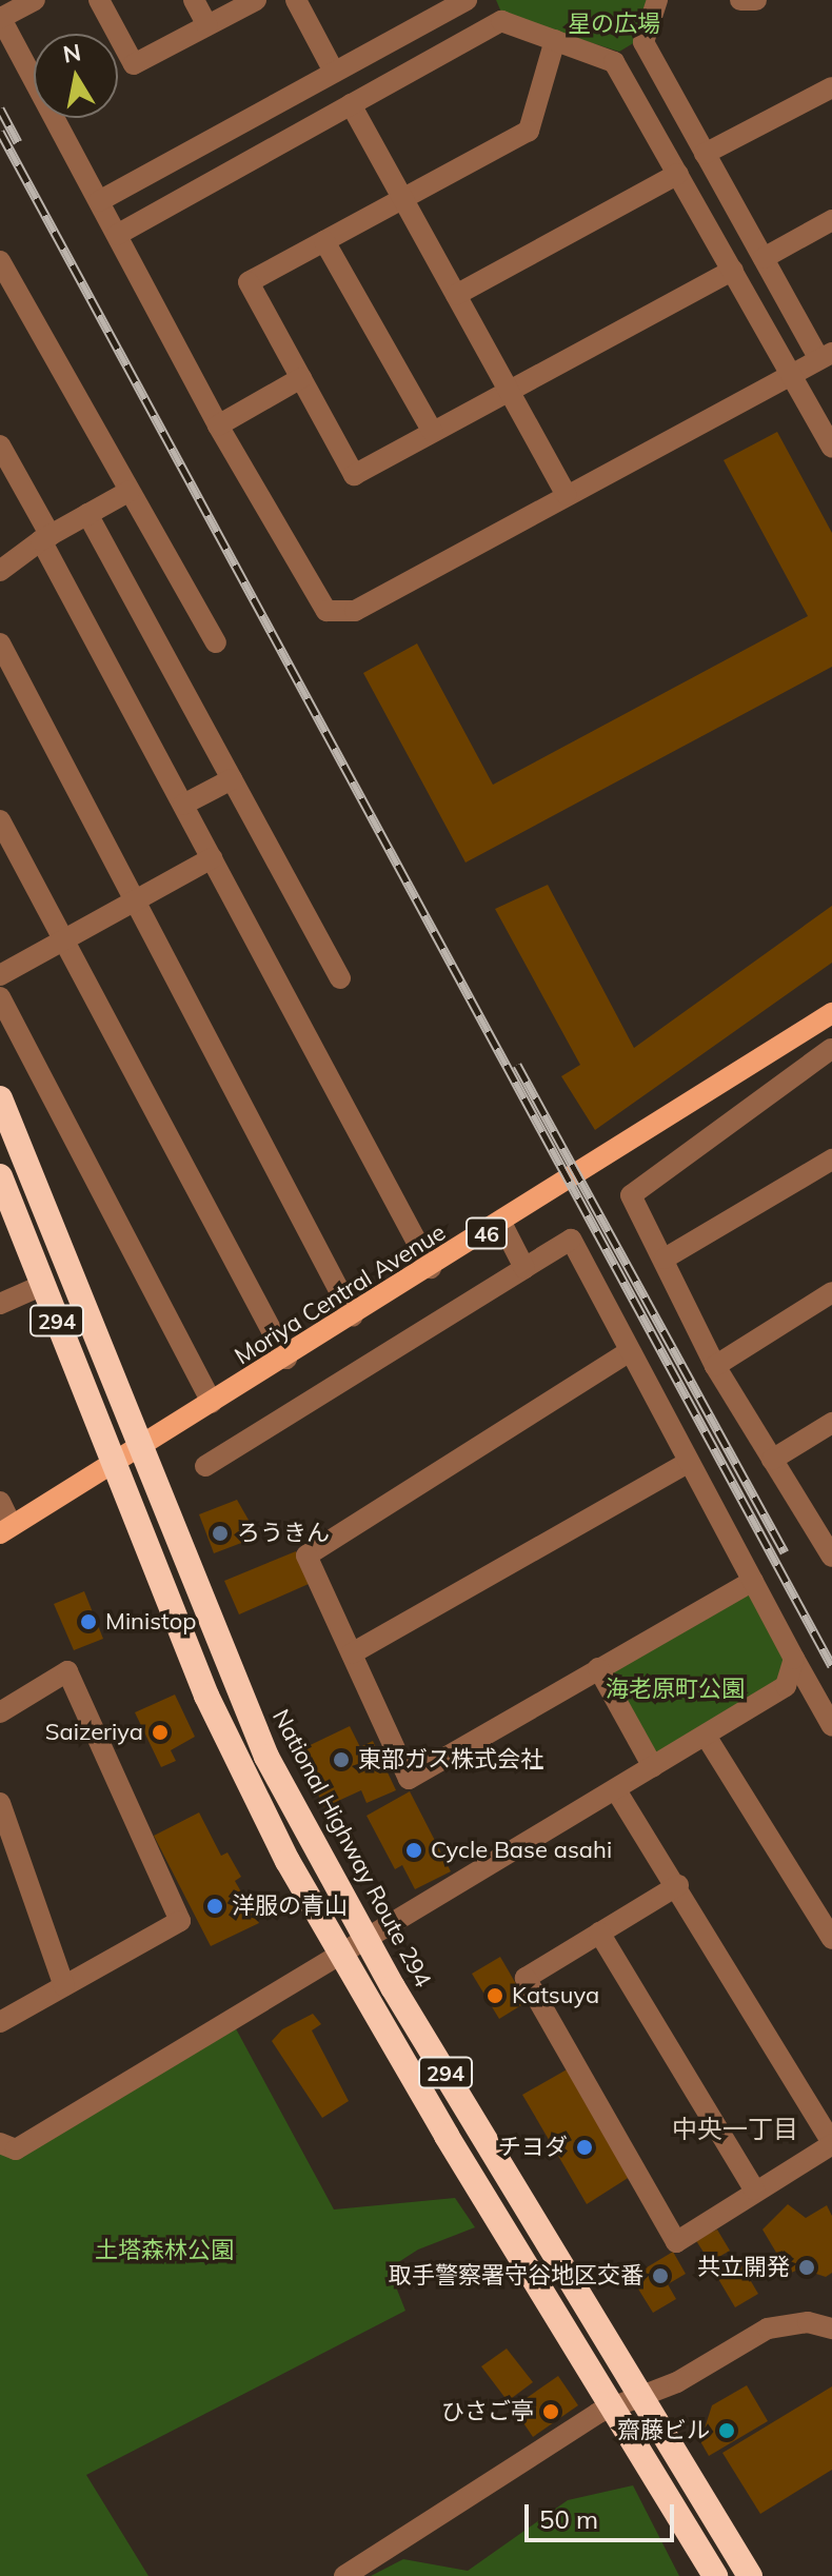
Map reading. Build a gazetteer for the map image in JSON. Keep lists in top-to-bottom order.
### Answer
{
  "streets": {
    "highway": ["294", "National Highway Route 294"],
    "main road": ["46", "Moriya Central Avenue"]
  },
  "crossings": [
    ["Moriya Central Avenue", "294"],
    ["Moriya Central Avenue", "National Highway Route 294"]
  ],
  "districts": ["中央一丁目"],
  "parks": ["星の広場", "海老原町公園", "土塔森林公園"],
  "places": [
    "ろうきん",
    "Ministop",
    "Saizeriya",
    "東部ガス株式会社",
    "Cycle Base asahi",
    "洋服の青山",
    "Katsuya",
    "チヨダ",
    "共立開発",
    "取手警察署守谷地区交番",
    "ひさご亭",
    "齋藤ビル"
  ],
  "scale_bar": "50 m",
  "north": "top"
}
